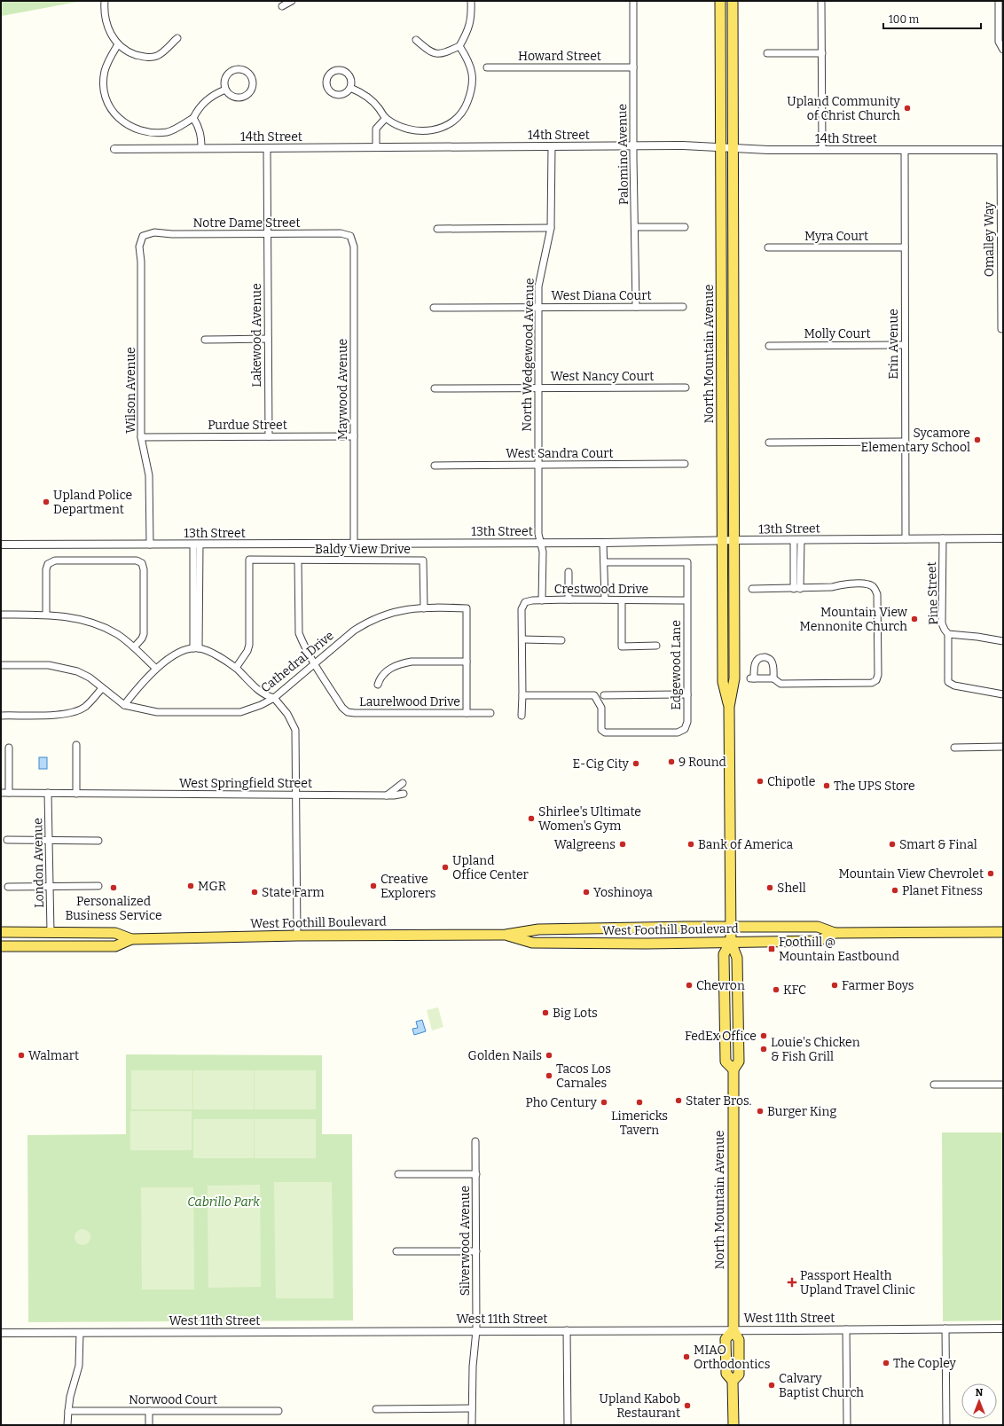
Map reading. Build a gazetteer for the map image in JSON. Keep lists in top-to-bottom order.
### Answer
{
  "streets": {
    "main road": ["North Mountain Avenue", "West Foothill Boulevard"],
    "street": [
      "Howard Street",
      "14th Street",
      "Palomino Avenue",
      "Notre Dame Street",
      "Myra Court",
      "Omalley Way",
      "West Diana Court",
      "Molly Court",
      "Lakewood Avenue",
      "Erin Avenue",
      "North Wedgewood Avenue",
      "West Nancy Court",
      "Maywood Avenue",
      "Wilson Avenue",
      "Purdue Street",
      "West Sandra Court",
      "13th Street",
      "Baldy View Drive",
      "Crestwood Drive",
      "Pine Street",
      "Cathedral Drive",
      "Edgewood Lane",
      "Laurelwood Drive",
      "West Springfield Street",
      "London Avenue",
      "Silverwood Avenue",
      "West 11th Street",
      "Norwood Court"
    ]
  },
  "crossings": [
    ["Howard Street", "Palomino Avenue"],
    ["14th Street", "Palomino Avenue"],
    ["14th Street", "Omalley Way"],
    ["14th Street", "Lakewood Avenue"],
    ["14th Street", "Erin Avenue"],
    ["14th Street", "North Mountain Avenue"],
    ["14th Street", "North Wedgewood Avenue"],
    ["Palomino Avenue", "West Diana Court"],
    ["Notre Dame Street", "Lakewood Avenue"],
    ["Notre Dame Street", "Maywood Avenue"],
    ["Notre Dame Street", "Wilson Avenue"],
    ["Myra Court", "Erin Avenue"],
    ["West Diana Court", "North Wedgewood Avenue"],
    ["Molly Court", "Erin Avenue"],
    ["Lakewood Avenue", "Purdue Street"],
    ["Erin Avenue", "13th Street"],
    ["North Mountain Avenue", "13th Street"],
    ["North Mountain Avenue", "West Foothill Boulevard"],
    ["North Mountain Avenue", "West 11th Street"],
    ["North Wedgewood Avenue", "West Nancy Court"],
    ["North Wedgewood Avenue", "West Sandra Court"],
    ["North Wedgewood Avenue", "13th Street"],
    ["North Wedgewood Avenue", "Crestwood Drive"],
    ["Maywood Avenue", "Purdue Street"],
    ["Maywood Avenue", "13th Street"],
    ["Wilson Avenue", "Purdue Street"],
    ["Wilson Avenue", "13th Street"],
    ["13th Street", "Pine Street"],
    ["Baldy View Drive", "Cathedral Drive"],
    ["Baldy View Drive", "Laurelwood Drive"],
    ["Crestwood Drive", "Edgewood Lane"],
    ["Cathedral Drive", "Laurelwood Drive"],
    ["West Springfield Street", "London Avenue"],
    ["London Avenue", "West Foothill Boulevard"],
    ["Silverwood Avenue", "West 11th Street"]
  ],
  "parks": ["Cabrillo Park"],
  "places": {
    "other": [
      "Upland Community of Christ Church",
      "Sycamore Elementary School",
      "Upland Police Department",
      "Mountain View Mennonite Church",
      "9 Round",
      "E-Cig City",
      "Chipotle",
      "The UPS Store",
      "Shirlee's Ultimate Women's Gym",
      "Walgreens",
      "Bank of America",
      "Smart & Final",
      "Upland Office Center",
      "Mountain View Chevrolet",
      "MGR",
      "Creative Explorers",
      "Personalized Business Service",
      "Shell",
      "Planet Fitness",
      "State Farm",
      "Yoshinoya",
      "Chevron",
      "Farmer Boys",
      "KFC",
      "Big Lots",
      "FedEx Office",
      "Louie's Chicken & Fish Grill",
      "Walmart",
      "Golden Nails",
      "Tacos Los Carnales",
      "Stater Bros.",
      "Pho Century",
      "Limericks Tavern",
      "Burger King",
      "MIAO Orthodontics",
      "The Copley",
      "Calvary Baptist Church",
      "Upland Kabob Restaurant"
    ],
    "transit": ["Foothill @ Mountain Eastbound"],
    "health": ["Passport Health Upland Travel Clinic"]
  },
  "scale_bar": "100 m",
  "north": "top"
}
